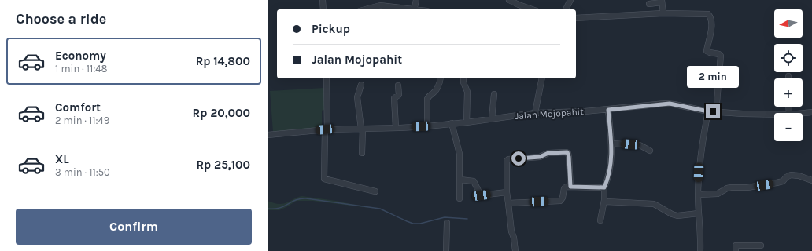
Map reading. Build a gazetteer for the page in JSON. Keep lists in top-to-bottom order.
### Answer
{
  "streets": {
    "street": ["Jalan Mojopahit"]
  },
  "north": "left",
  "page": {
    "heading": "Choose a ride",
    "map_buttons": ["+", "−"],
    "banner": ["Pickup", "Jalan Mojopahit"],
    "list": [
      {
        "name": "Economy",
        "note": "1 min · 11:48",
        "value": "Rp 14,800"
      },
      {
        "name": "Comfort",
        "note": "2 min · 11:49",
        "value": "Rp 20,000"
      },
      {
        "name": "XL",
        "note": "3 min · 11:50",
        "value": "Rp 25,100"
      }
    ],
    "bubble": "2 min",
    "buttons": "Confirm"
  }
}
